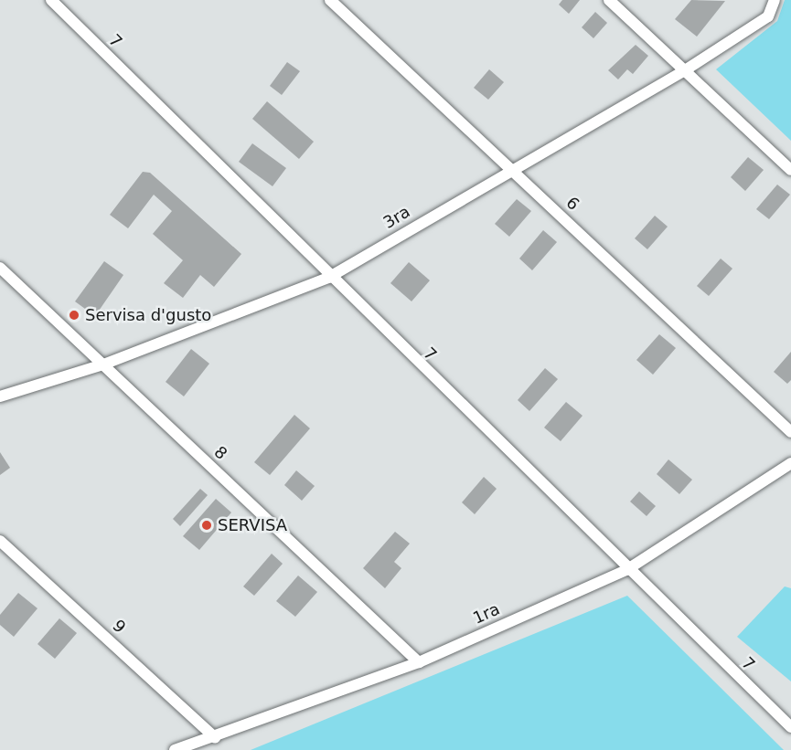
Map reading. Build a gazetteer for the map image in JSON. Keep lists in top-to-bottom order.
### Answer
{
  "streets": {
    "street": [
      "7",
      "6",
      "3ra",
      "8",
      "1ra",
      "9"
    ]
  },
  "crossings": [
    ["7", "3ra"],
    ["7", "1ra"],
    ["6", "3ra"],
    ["3ra", "8"],
    ["8", "1ra"],
    ["1ra", "9"]
  ],
  "places": ["Servisa d'gusto", "SERVISA"]
}
